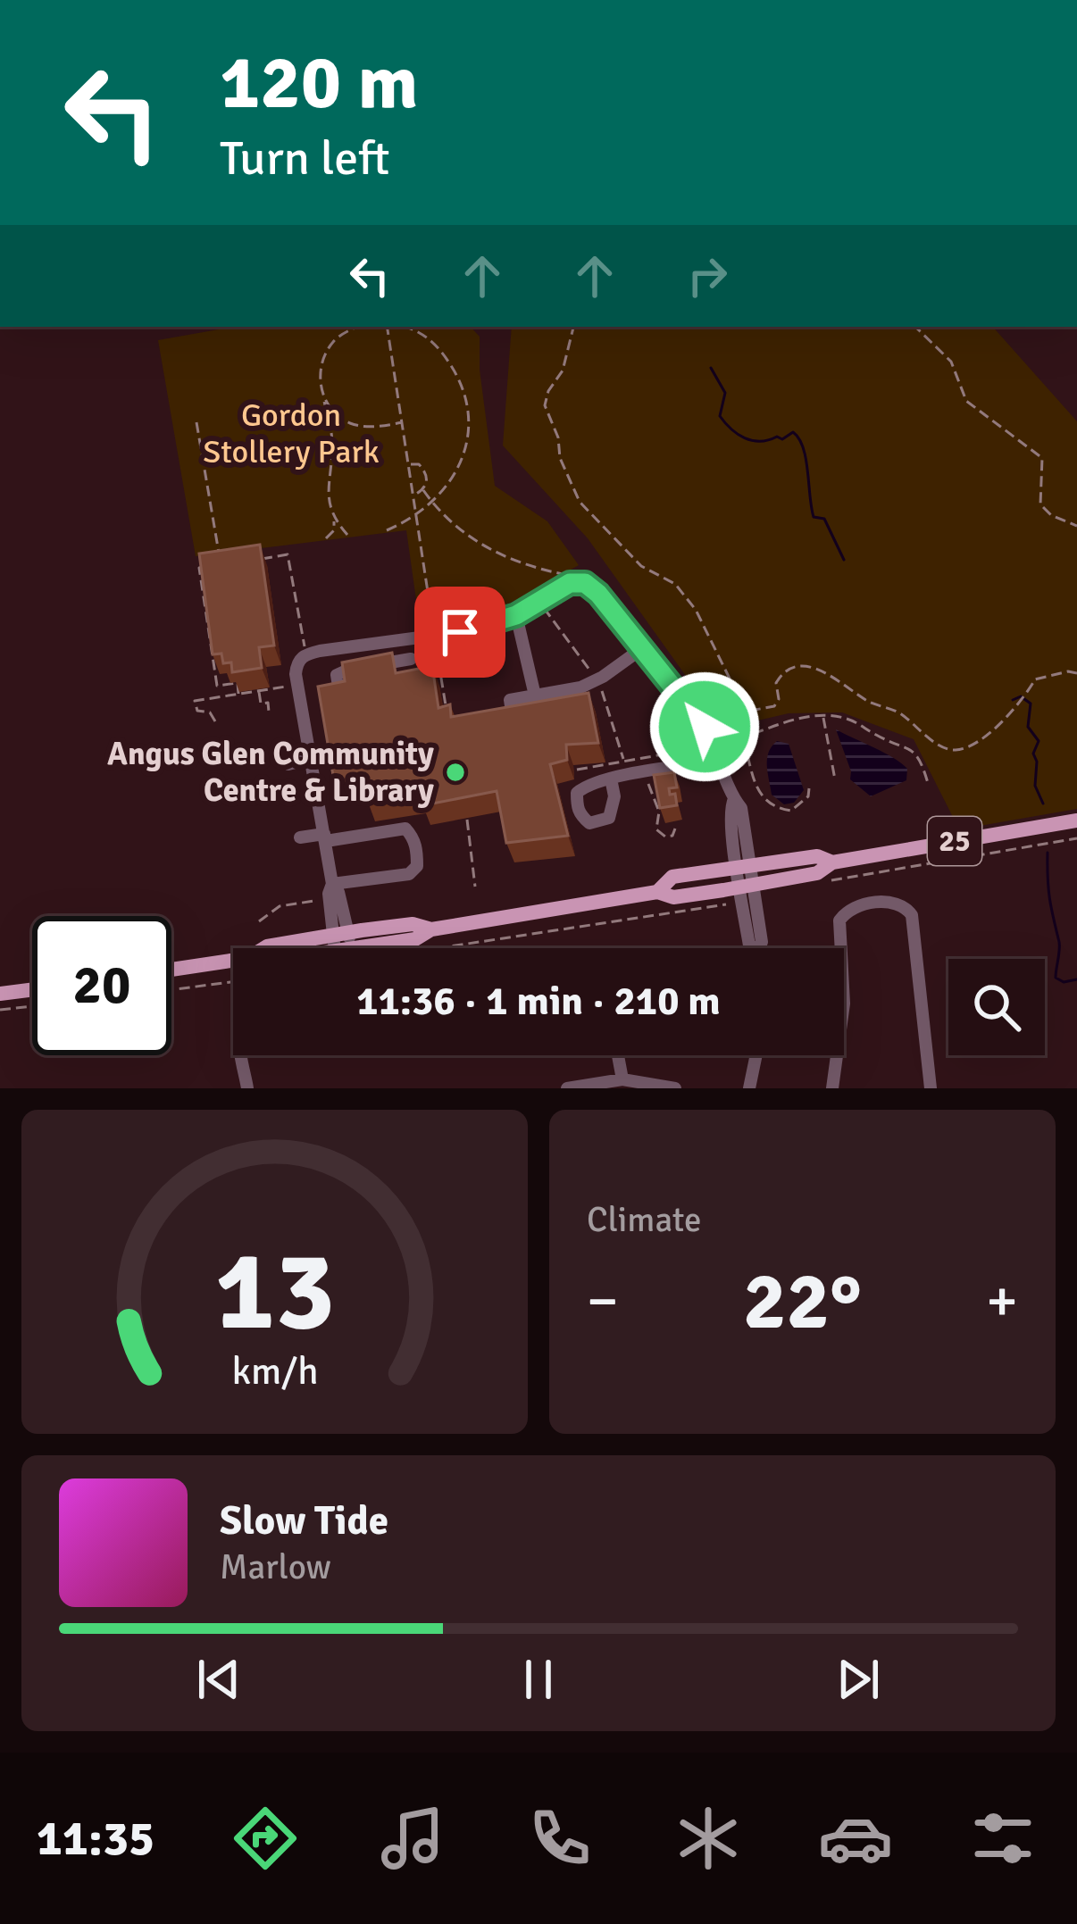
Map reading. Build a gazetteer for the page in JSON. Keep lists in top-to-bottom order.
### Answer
{
  "streets": {
    "main road": ["25"]
  },
  "parks": ["Gordon Stollery Park"],
  "places": ["Angus Glen Community Centre & Library"],
  "page": {
    "turn": ["120 m", "Turn left"],
    "limit": "20",
    "trip": "11:36 · 1 min · 210 m",
    "tile": "Climate",
    "heat": ["−", "22°", "+"],
    "song": ["Slow Tide", "Marlow"],
    "tabs": "11:35",
    "gauge": ["13", "km/h"]
  }
}
